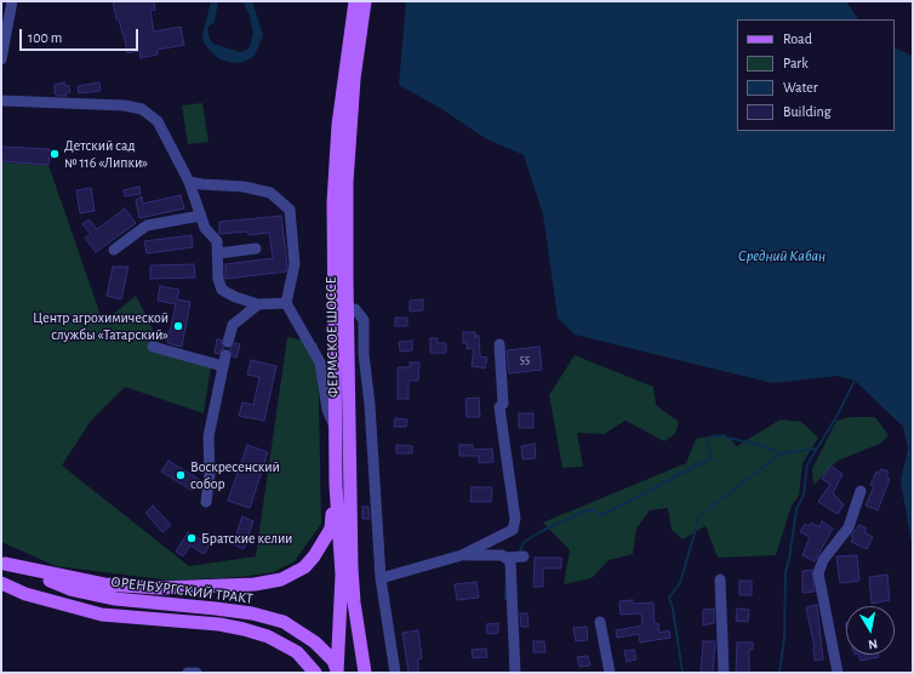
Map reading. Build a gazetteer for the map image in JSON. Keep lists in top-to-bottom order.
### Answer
{
  "streets": {
    "main road": ["ФЕРМСКОЕ ШОССЕ", "ОРЕНБУРГСКИЙ ТРАКТ"]
  },
  "crossings": [
    ["ФЕРМСКОЕ ШОССЕ", "ОРЕНБУРГСКИЙ ТРАКТ"]
  ],
  "water": ["Средний Кабан"],
  "places": [
    "Детский сад № 116 «Липки»",
    "Центр агрохимической службы «Татарский»",
    "Воскресенский собор",
    "Братские келии"
  ],
  "house_numbers": ["55"],
  "legend": [
    "Road",
    "Park",
    "Water",
    "Building"
  ],
  "scale_bar": "100 m",
  "north": "bottom"
}
